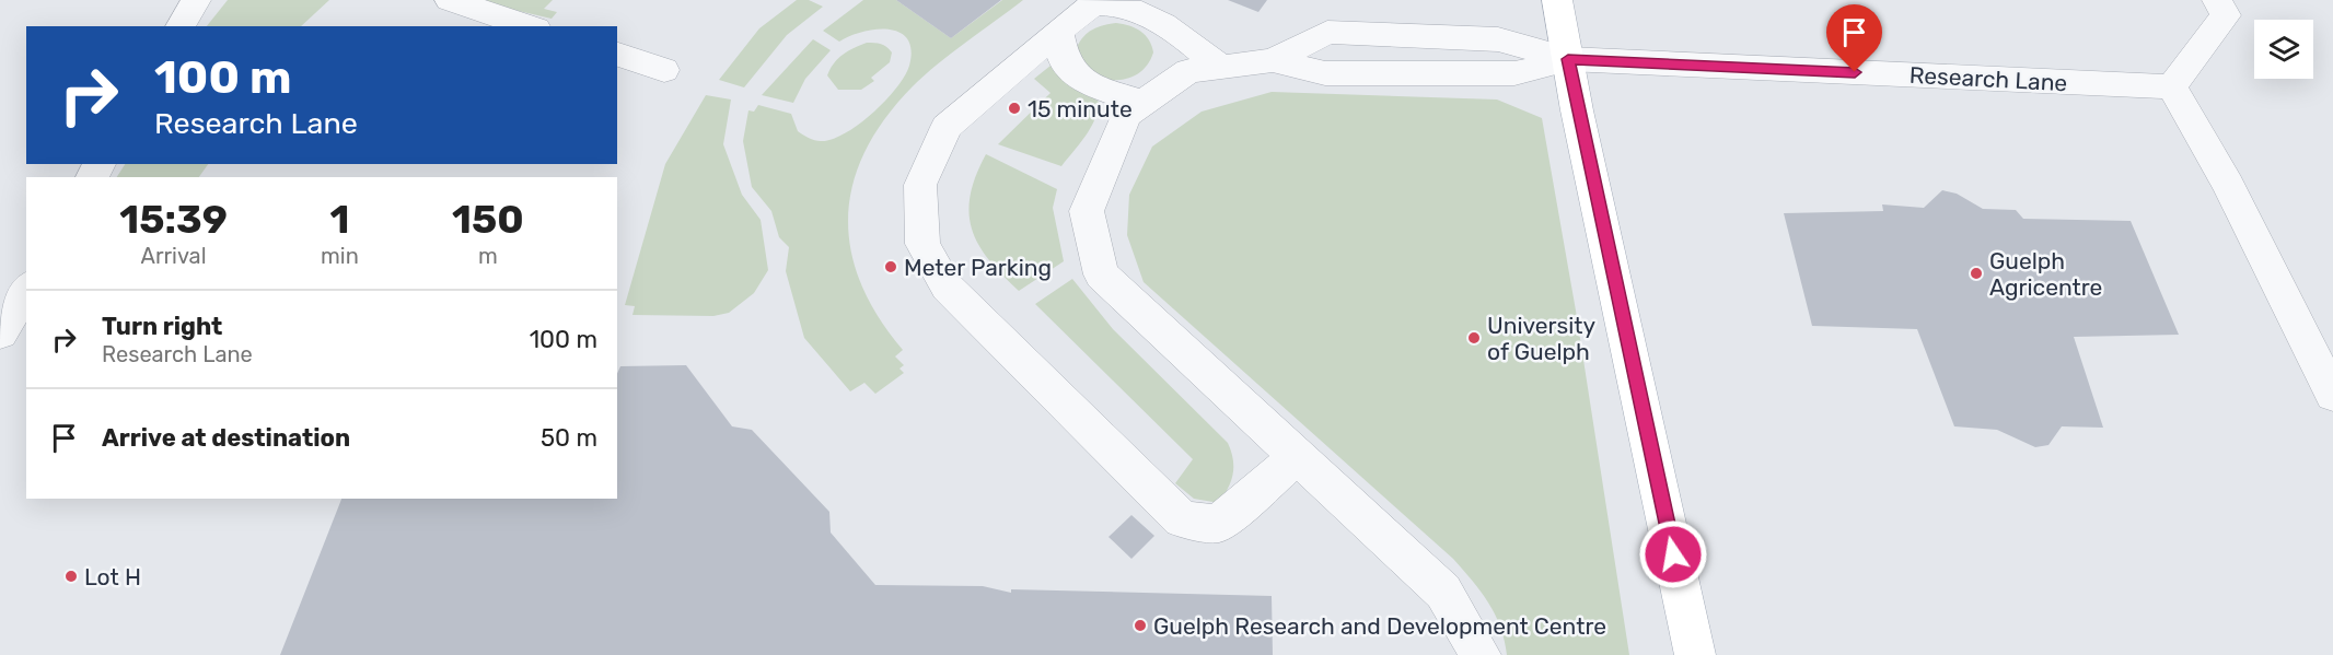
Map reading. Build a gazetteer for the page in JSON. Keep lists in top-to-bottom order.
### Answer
{
  "streets": {
    "street": ["Research Lane"]
  },
  "places": [
    "15 minute",
    "Meter Parking",
    "Guelph Agricentre",
    "University of Guelph",
    "Lot H",
    "Guelph Research and Development Centre"
  ],
  "page": {
    "turn": ["100 m", "Research Lane"],
    "eta": [
      "15:39",
      "Arrival",
      "1",
      "min",
      "150",
      "m"
    ],
    "list": [
      {
        "name": "Turn right",
        "note": "Research Lane",
        "value": "100 m"
      },
      {
        "name": "Arrive at destination",
        "value": "50 m"
      }
    ]
  }
}
